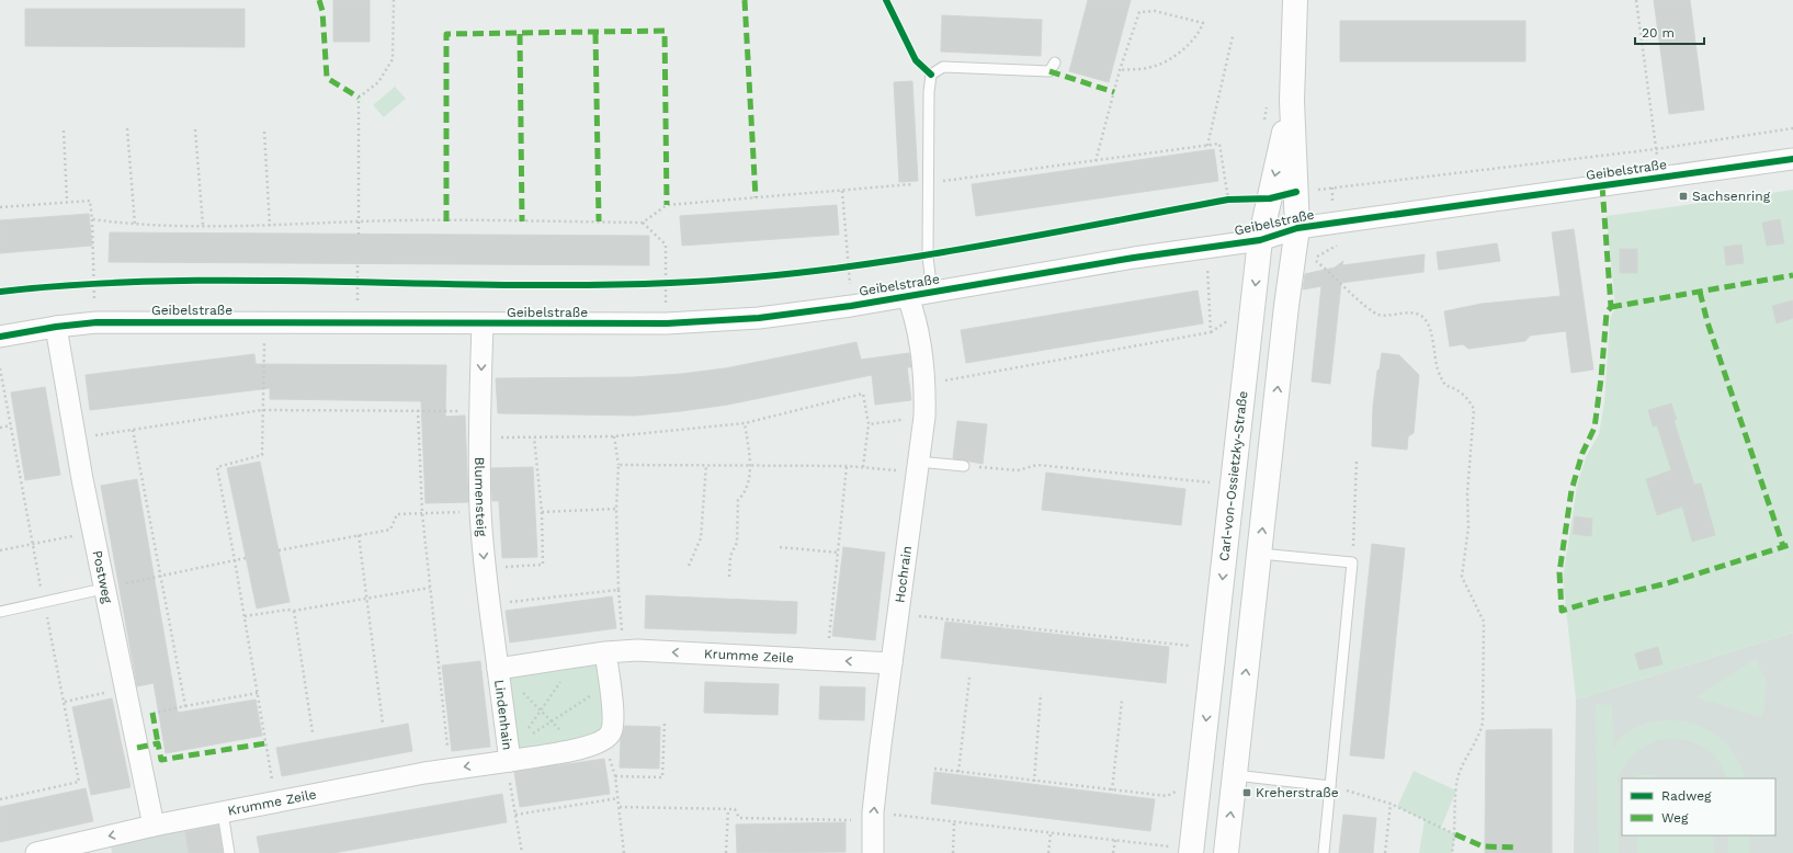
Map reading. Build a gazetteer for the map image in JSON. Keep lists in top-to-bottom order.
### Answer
{
  "streets": {
    "street": [
      "Geibelstraße",
      "Carl-von-Ossietzky-Straße",
      "Blumensteig",
      "Hochrain",
      "Postweg",
      "Krumme Zeile",
      "Lindenhain"
    ]
  },
  "crossings": [
    ["Geibelstraße", "Carl-von-Ossietzky-Straße"],
    ["Geibelstraße", "Blumensteig"],
    ["Geibelstraße", "Hochrain"],
    ["Geibelstraße", "Postweg"],
    ["Blumensteig", "Lindenhain"],
    ["Hochrain", "Krumme Zeile"],
    ["Postweg", "Krumme Zeile"],
    ["Krumme Zeile", "Lindenhain"]
  ],
  "one_way": ["Blumensteig", "Krumme Zeile"],
  "places": {
    "transit": ["Sachsenring", "Kreherstraße"]
  },
  "legend": ["Radweg", "Weg"],
  "scale_bar": "20 m"
}
